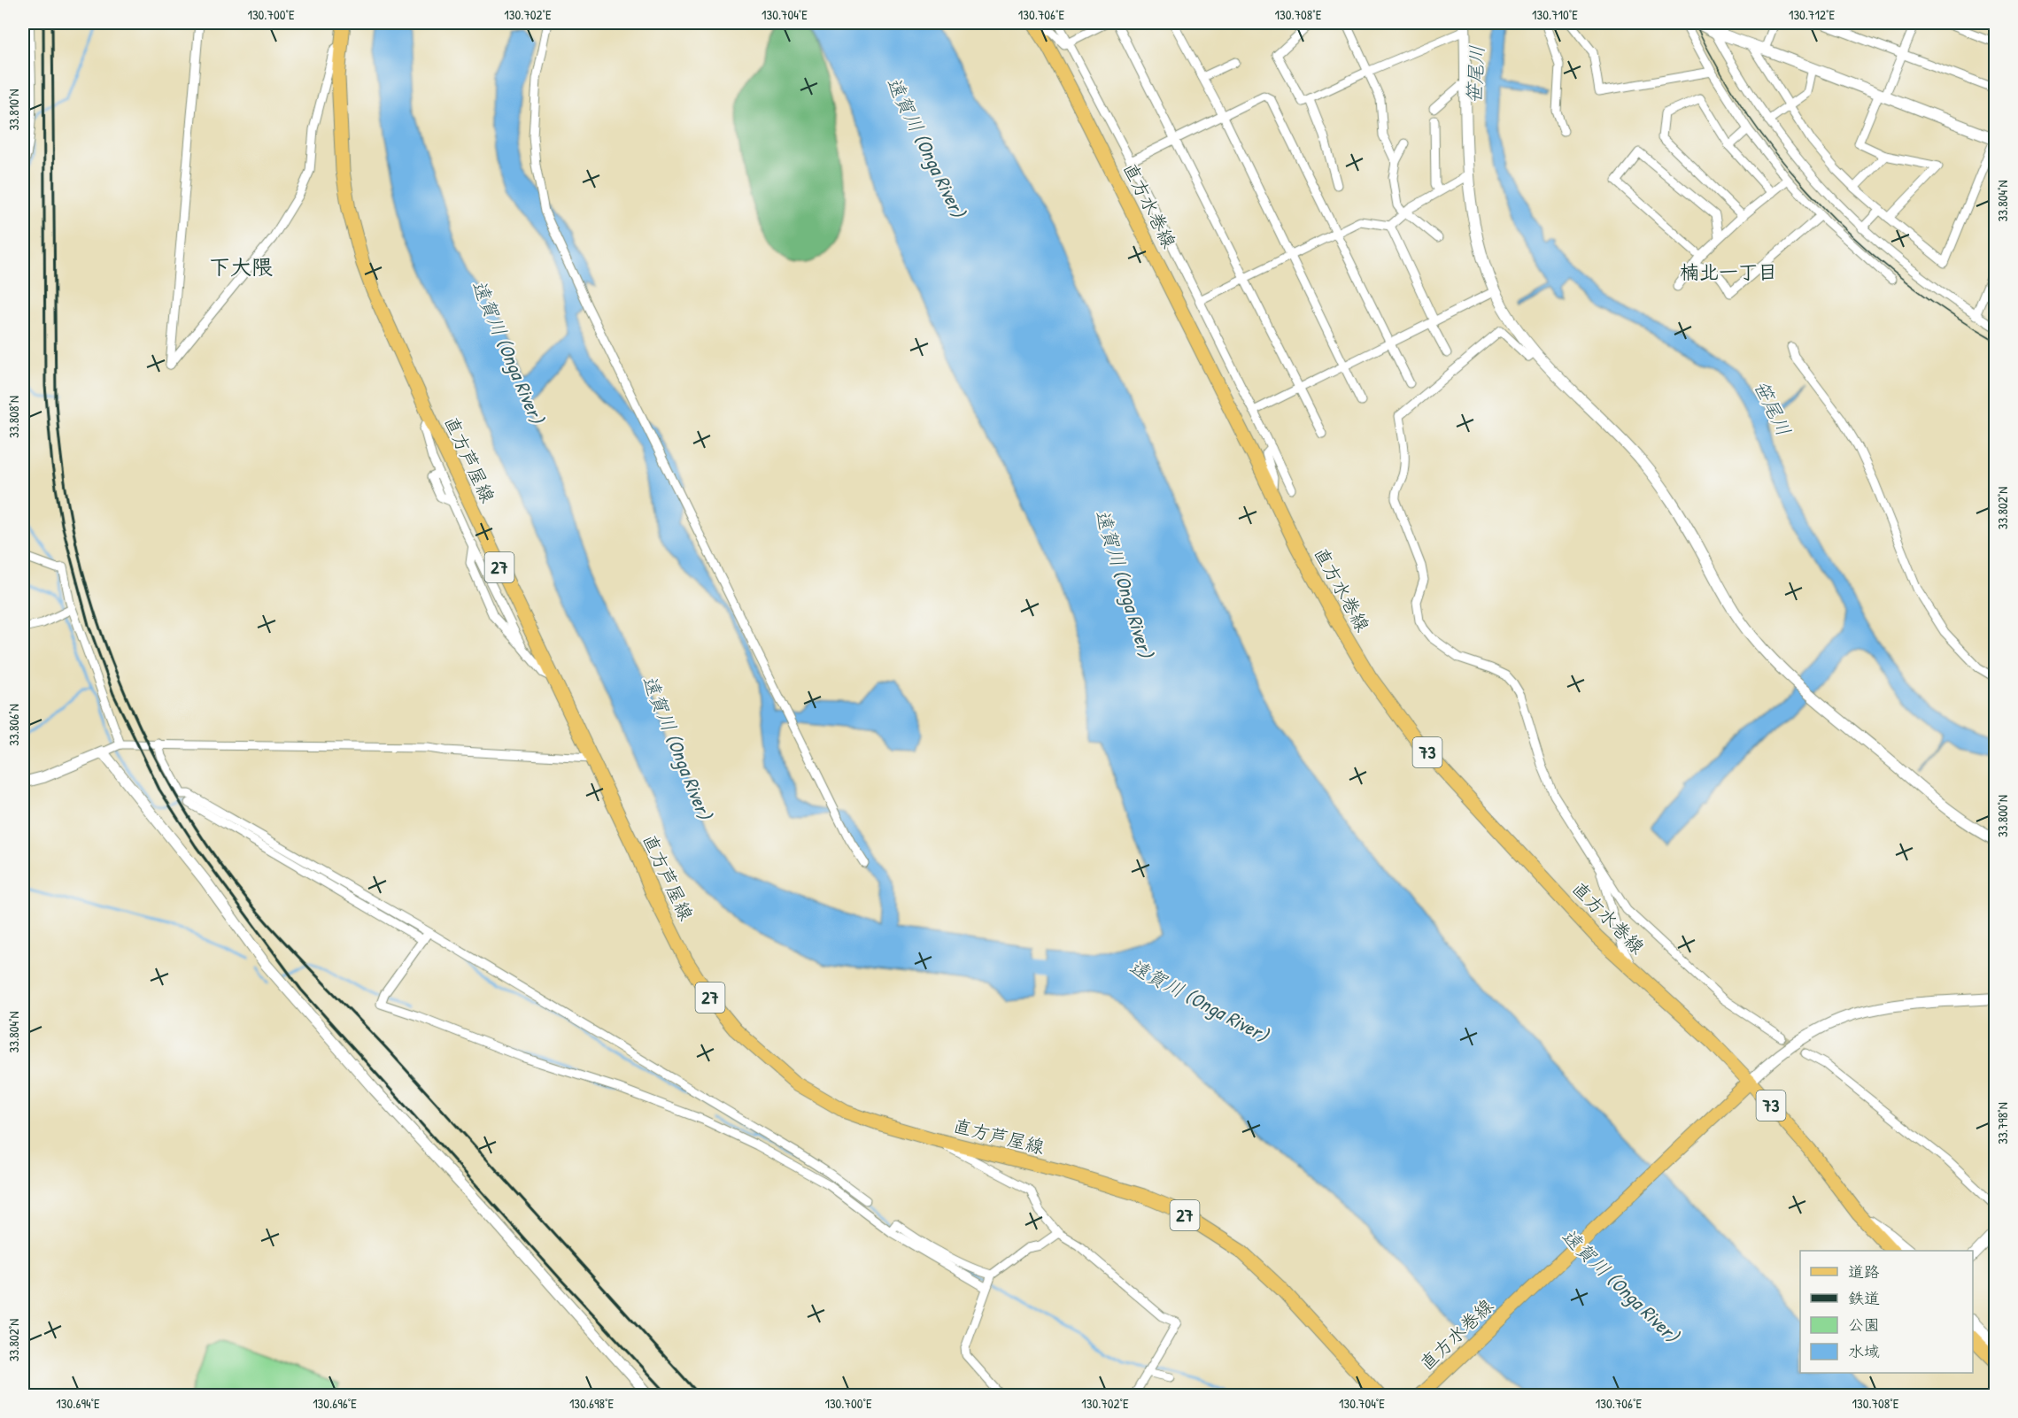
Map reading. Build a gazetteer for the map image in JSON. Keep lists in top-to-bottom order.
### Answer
{
  "streets": {
    "main road": [
      "直方水巻線",
      "直方芦屋線",
      "27",
      "73"
    ]
  },
  "districts": ["下大隈", "楠北一丁目"],
  "water": ["笹尾川", "遠賀川 (Onga River)"],
  "legend": [
    "道路",
    "鉄道",
    "公園",
    "水域"
  ],
  "coordinates": [
    "130.700°E",
    "130.702°E",
    "130.704°E",
    "130.706°E",
    "130.708°E",
    "130.710°E",
    "130.712°E",
    "33.810°N",
    "33.804°N",
    "33.808°N",
    "33.802°N",
    "33.806°N",
    "33.800°N",
    "33.798°N",
    "130.694°E",
    "130.696°E",
    "130.698°E"
  ]
}
